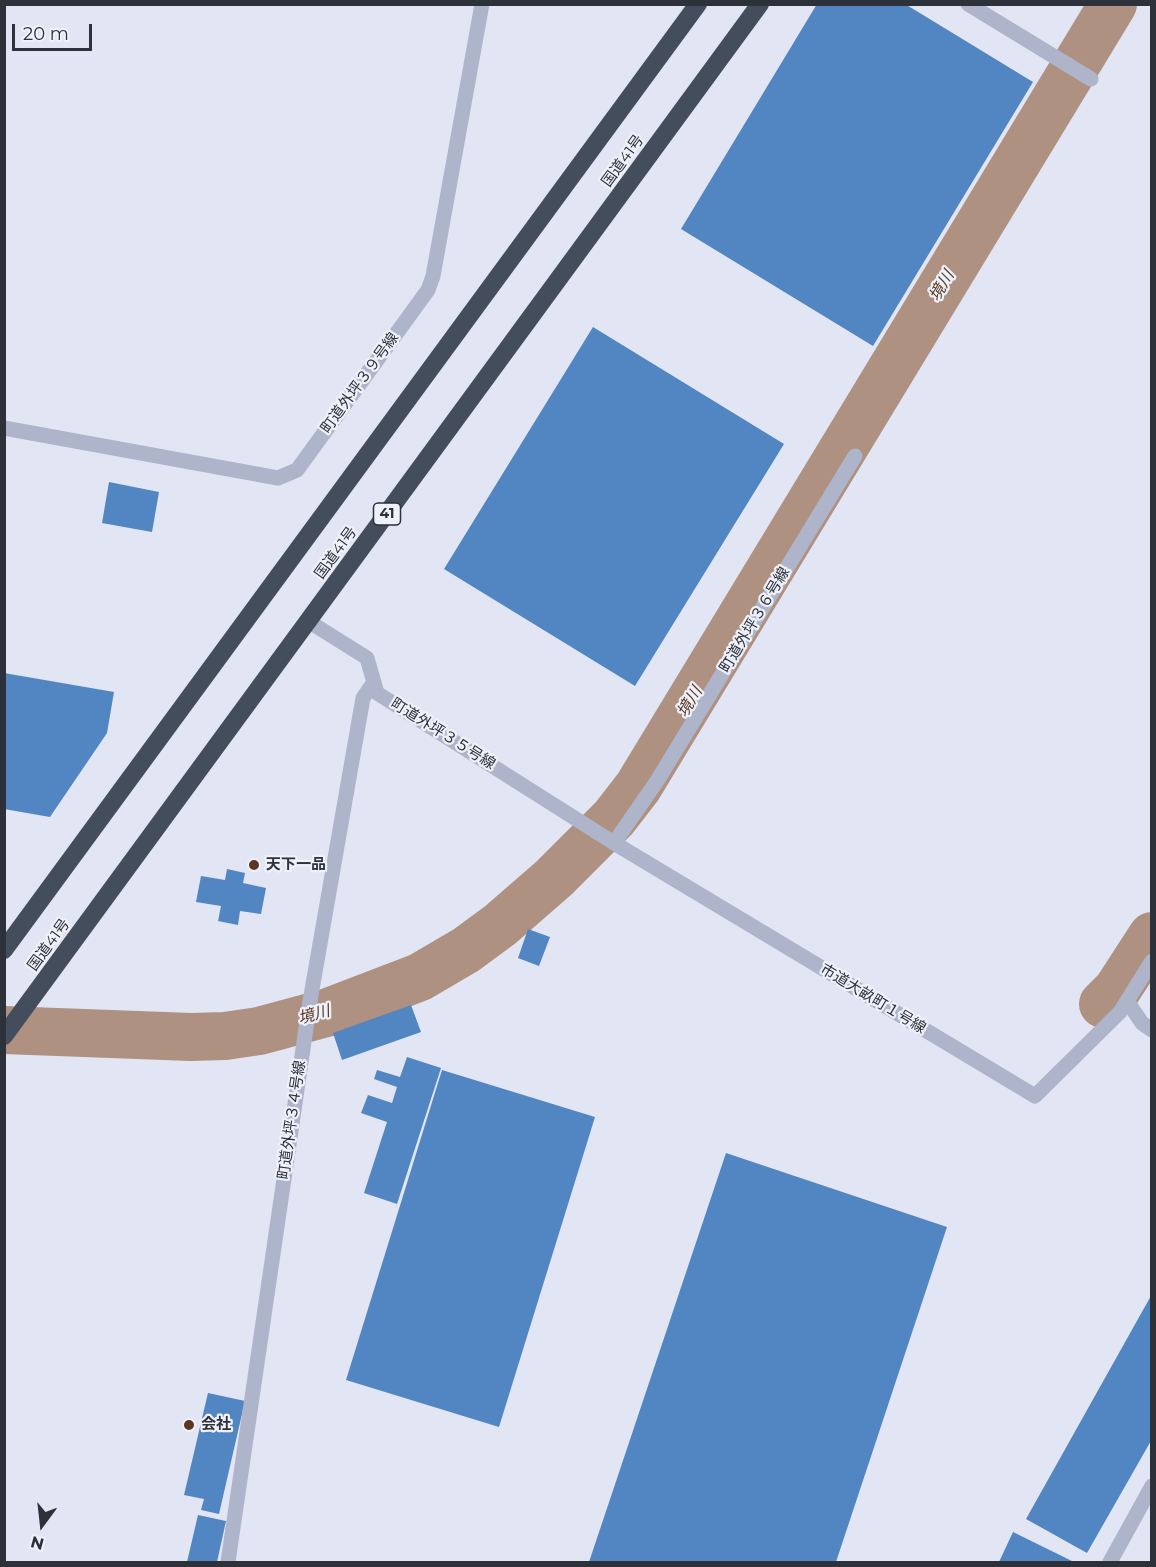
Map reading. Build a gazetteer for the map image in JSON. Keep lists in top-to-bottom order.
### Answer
{
  "streets": {
    "highway": ["国道41号", "41"],
    "street": [
      "町道外坪３９号線",
      "町道外坪３６号線",
      "町道外坪３５号線",
      "市道大畝町１号線",
      "町道外坪３４号線"
    ]
  },
  "crossings": [
    ["国道41号", "町道外坪３５号線"],
    ["町道外坪３６号線", "町道外坪３５号線"],
    ["町道外坪３６号線", "市道大畝町１号線"],
    ["町道外坪３５号線", "市道大畝町１号線"],
    ["町道外坪３５号線", "町道外坪３４号線"]
  ],
  "water": ["境川"],
  "places": ["天下一品", "会社"],
  "scale_bar": "20 m",
  "north": "bottom"
}
